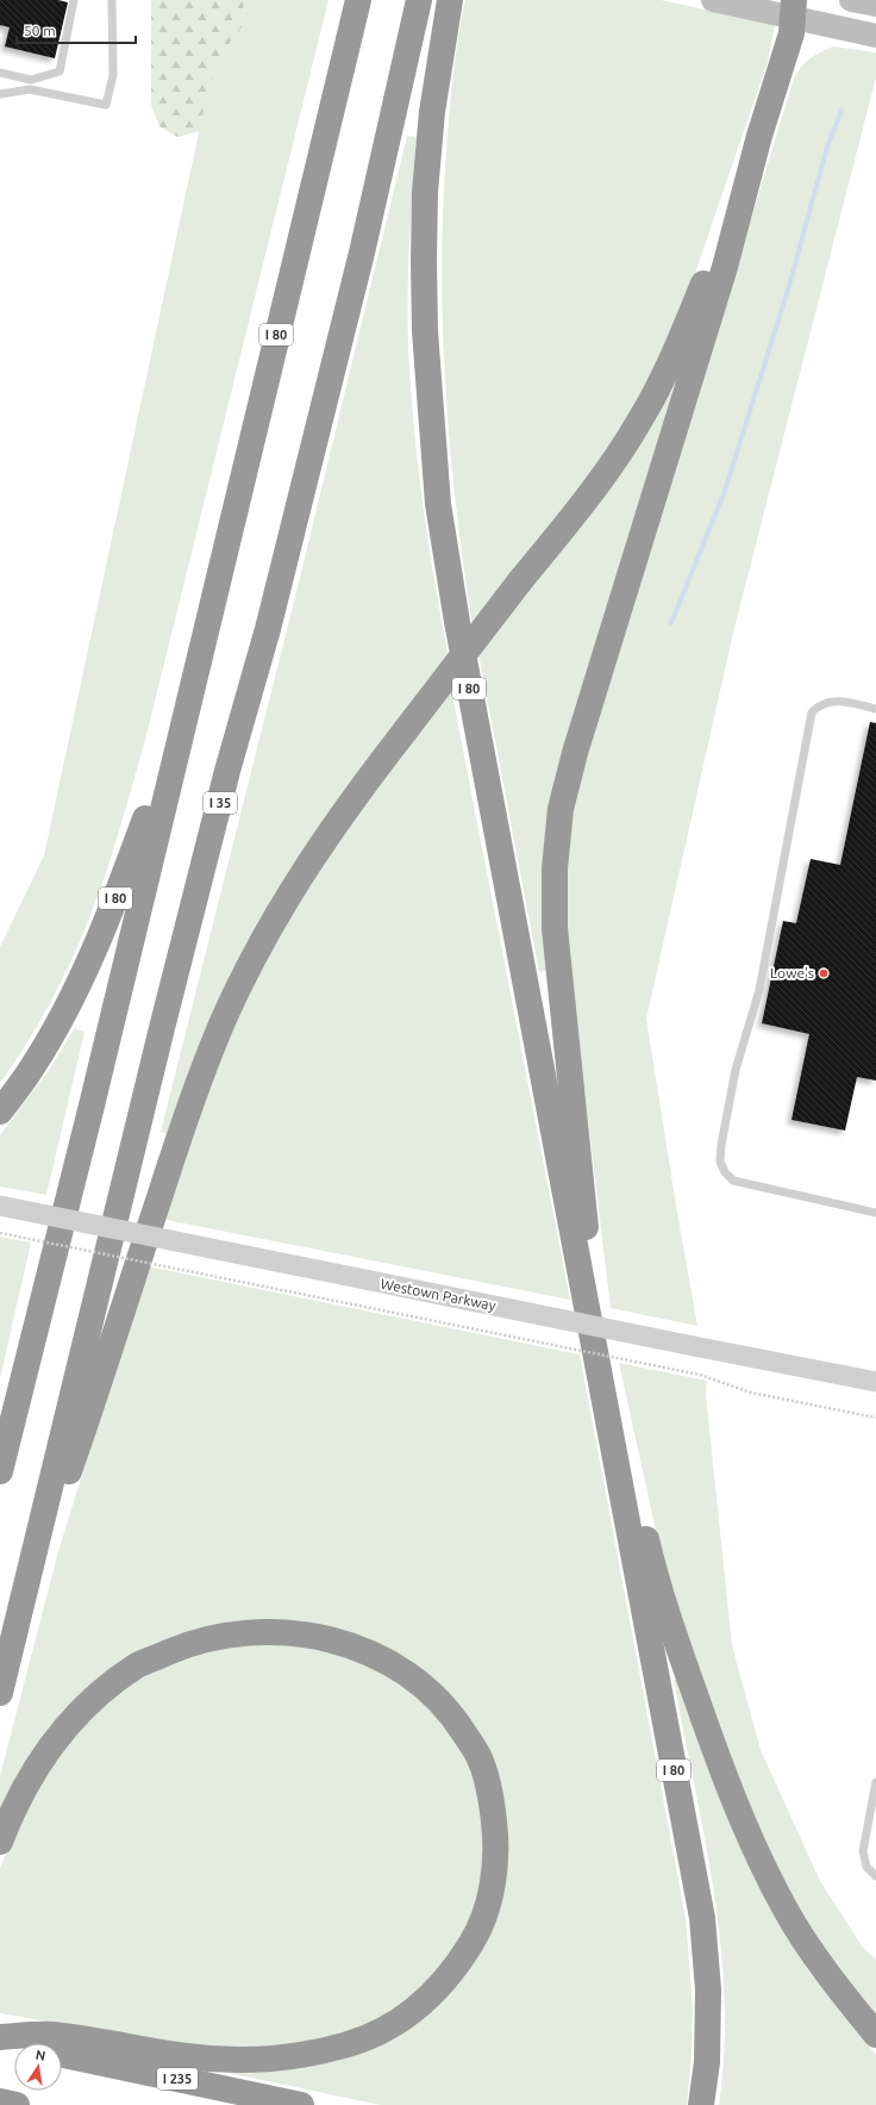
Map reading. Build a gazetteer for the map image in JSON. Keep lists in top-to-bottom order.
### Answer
{
  "streets": {
    "highway": ["I 80", "I 35", "I 235"],
    "street": ["Westown Parkway"]
  },
  "places": ["Lowe's"],
  "scale_bar": "50 m",
  "north": "top"
}
